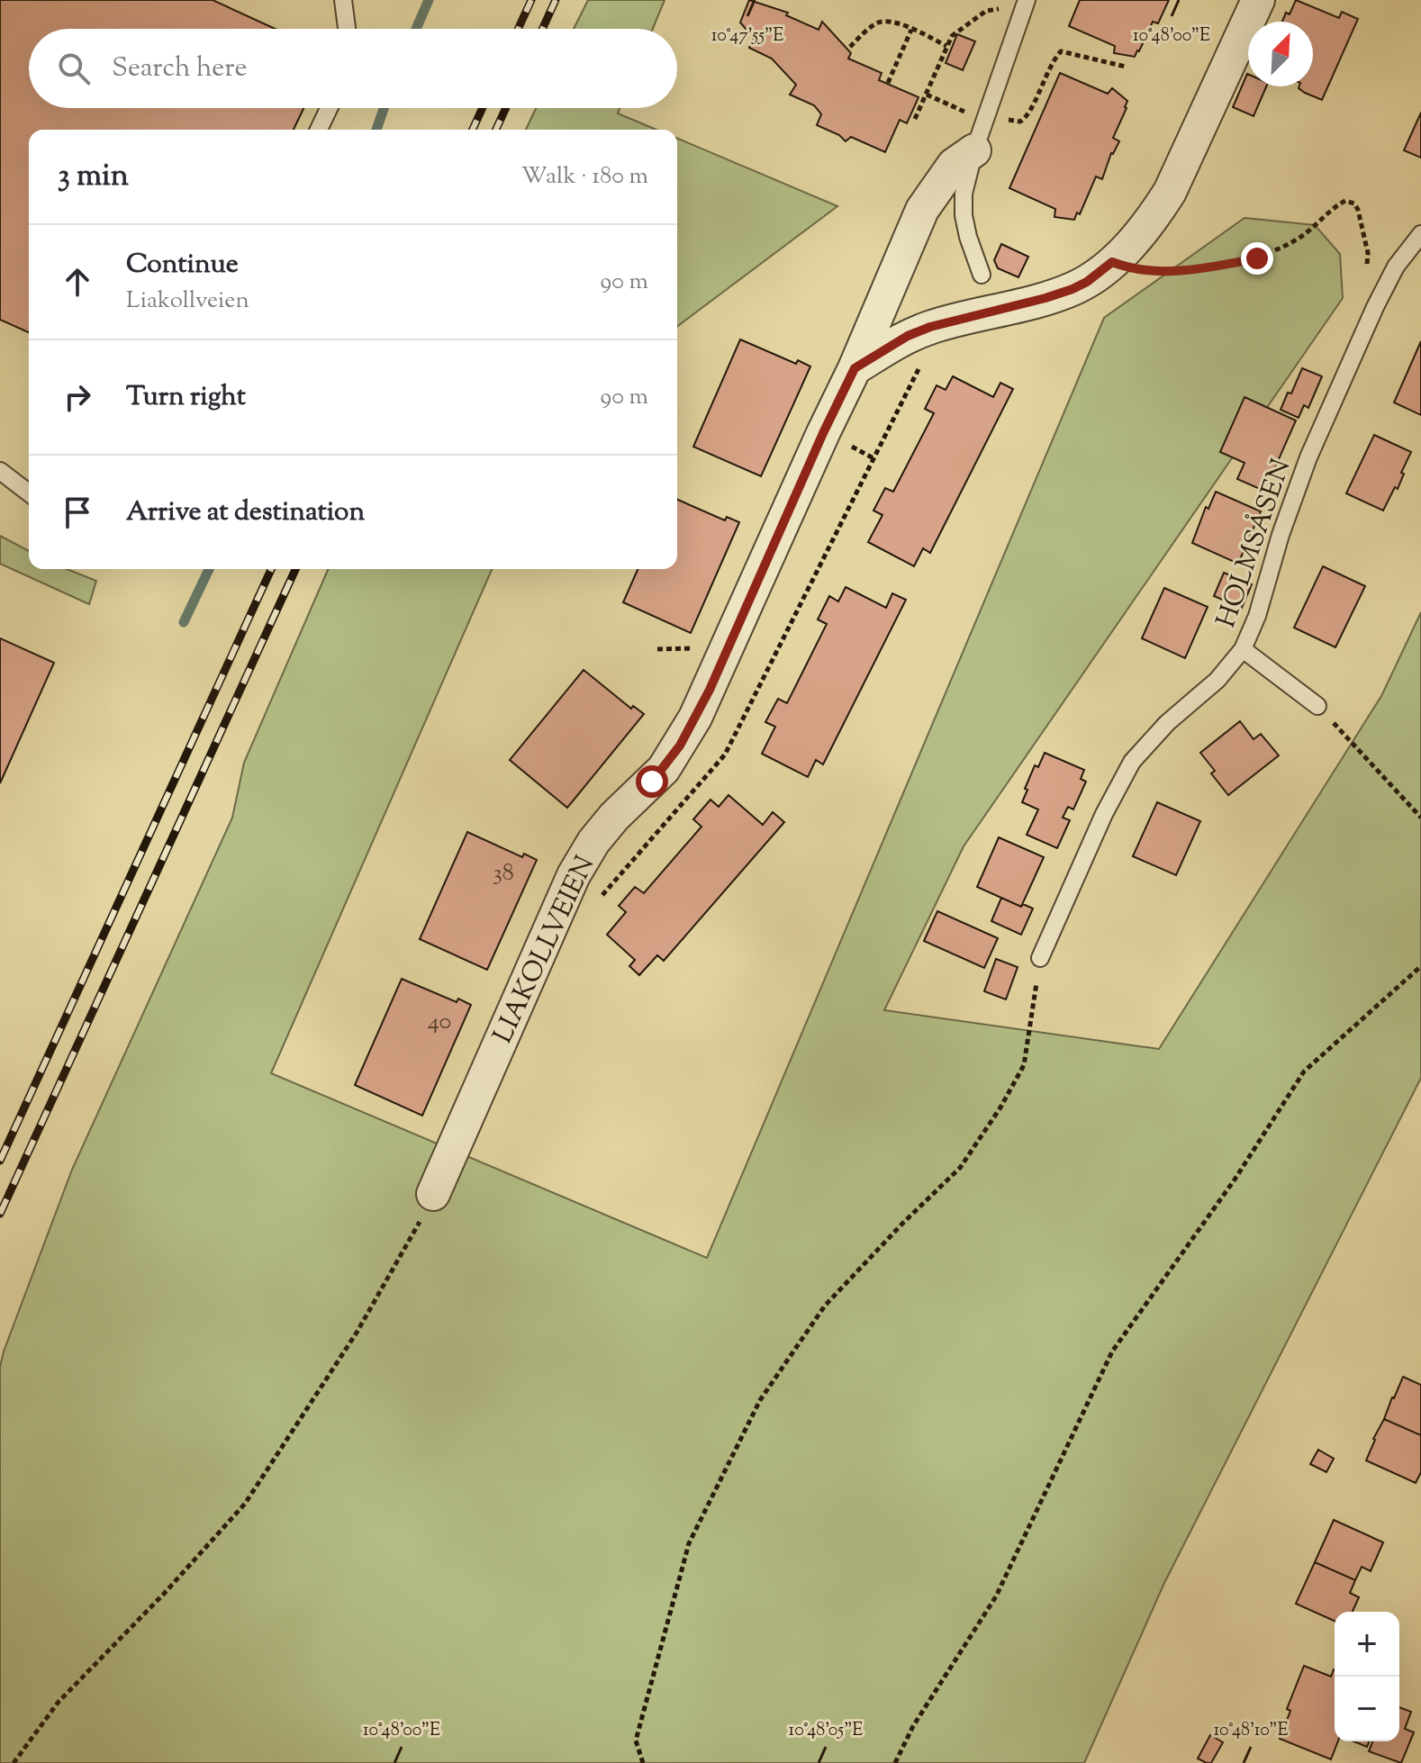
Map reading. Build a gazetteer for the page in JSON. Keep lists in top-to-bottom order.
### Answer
{
  "streets": {
    "street": ["LIAKOLLVEIEN"],
    "lane": ["HOLMSÅSEN"]
  },
  "house_numbers": ["38", "40"],
  "north": "top right",
  "page": {
    "search": "Search here",
    "heading": ["3 min", "Walk · 180 m"],
    "list": [
      ["Continue", "Liakollveien", "90 m"],
      ["Turn right", "90 m"],
      "Arrive at destination"
    ],
    "map_buttons": ["+", "−"]
  },
  "coordinates": [
    "10°47'55\"E",
    "10°48'00\"E",
    "10°48'05\"E",
    "10°48'10\"E"
  ]
}
